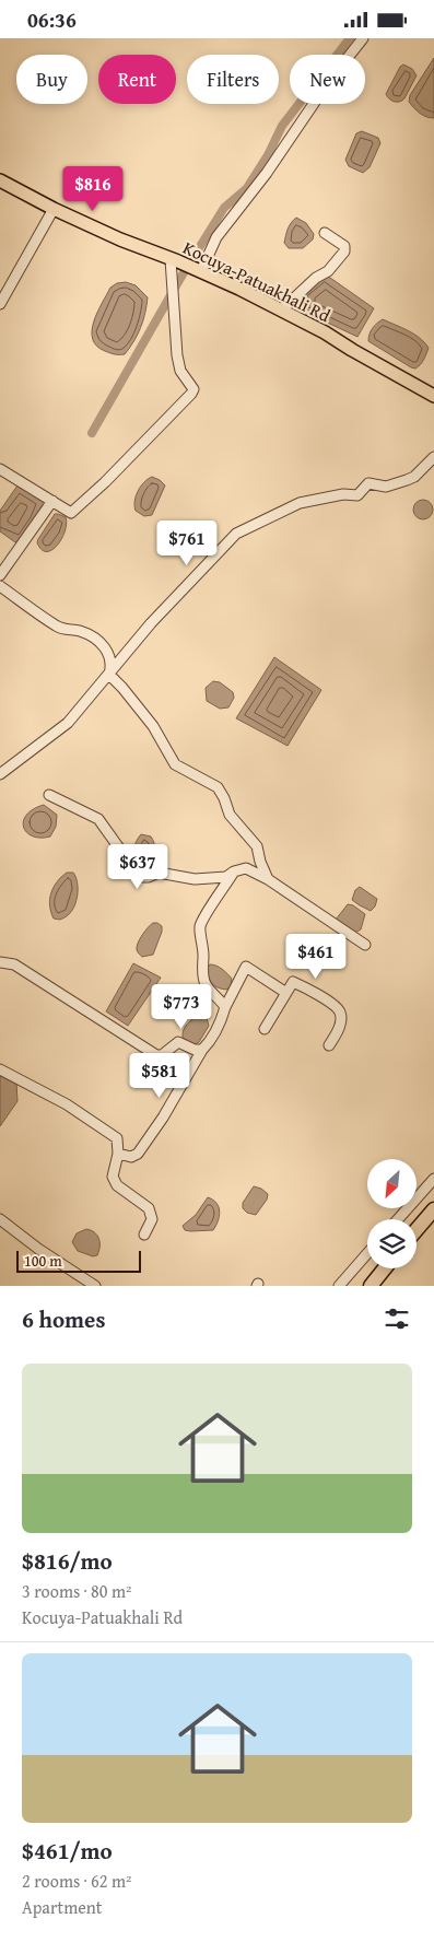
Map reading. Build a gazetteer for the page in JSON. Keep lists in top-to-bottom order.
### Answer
{
  "streets": {
    "main road": ["Kocuya-Patuakhali Rd"]
  },
  "scale_bar": "100 m",
  "north": "bottom left",
  "page": {
    "status": "06:36",
    "chip": [
      "Buy",
      "Rent",
      "Filters",
      "New"
    ],
    "price": [
      "$816",
      "$761",
      "$637",
      "$461",
      "$773",
      "$581"
    ],
    "scale": "100 m",
    "heading": "6 homes",
    "list": [
      {
        "name": "$816/mo",
        "note": "3 rooms · 80 m² · Kocuya-Patuakhali Rd"
      },
      {
        "name": "$461/mo",
        "note": "2 rooms · 62 m² · Apartment"
      }
    ]
  }
}
